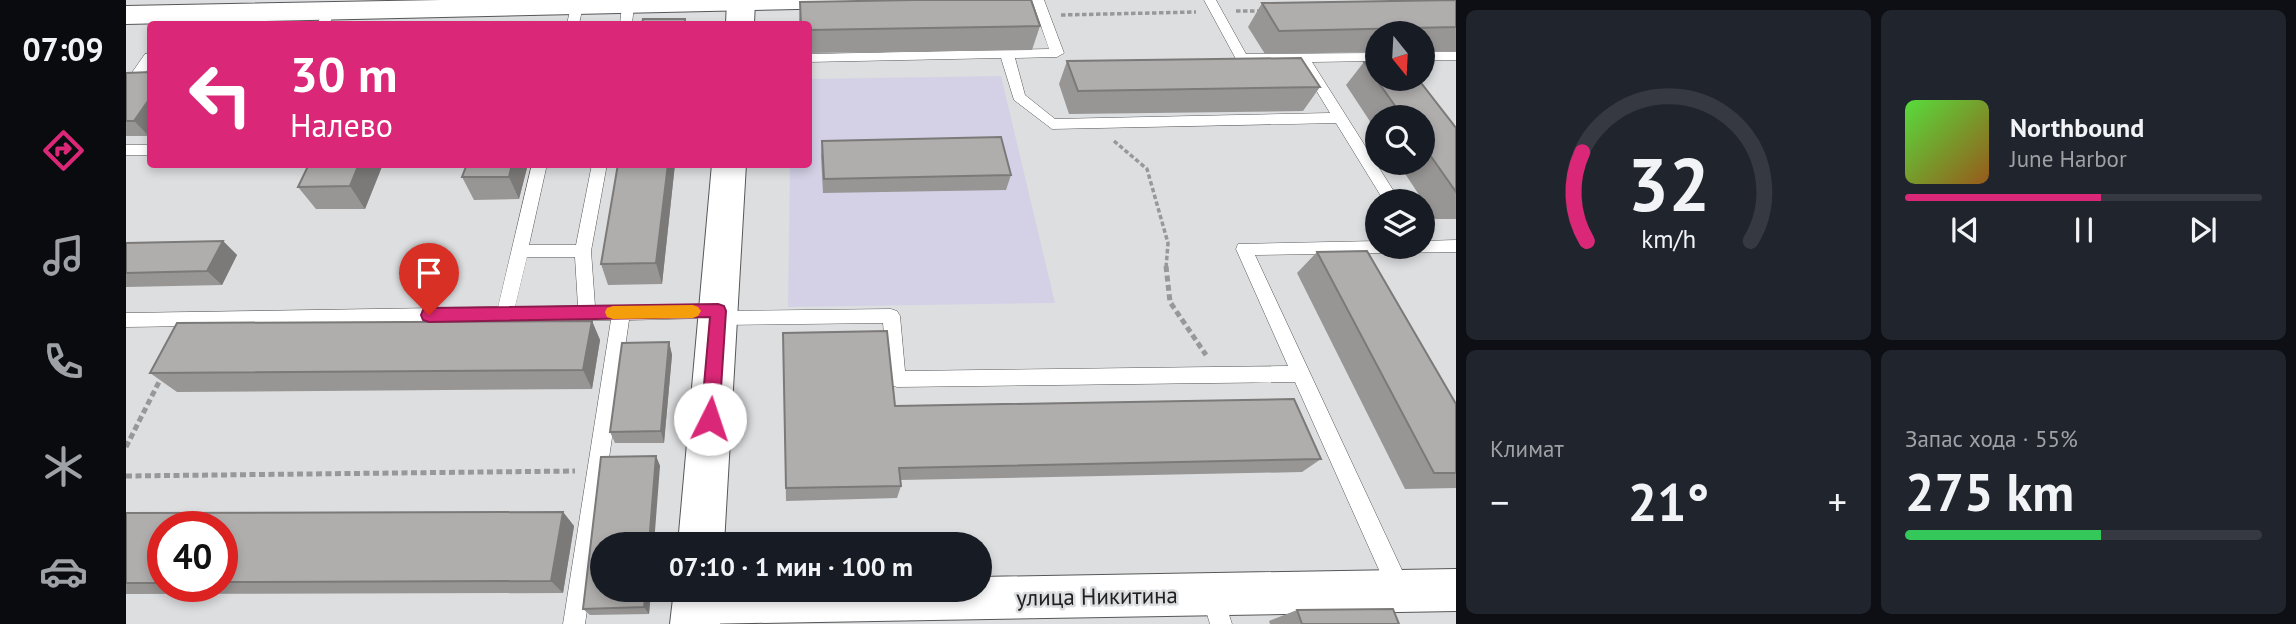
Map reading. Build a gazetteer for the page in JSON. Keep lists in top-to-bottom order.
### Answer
{
  "streets": {
    "street": ["улица Никитина"]
  },
  "north": "bottom",
  "page": {
    "tabs": "07:09",
    "turn": ["30 m", "Налево"],
    "song": ["Northbound", "June Harbor"],
    "tile": [
      "Климат",
      ["Запас хода · 55%", "275 km"]
    ],
    "heat": ["−", "21°", "+"],
    "limit": "40",
    "trip": "07:10 · 1 мин · 100 m",
    "gauge": ["32", "km/h"]
  }
}
